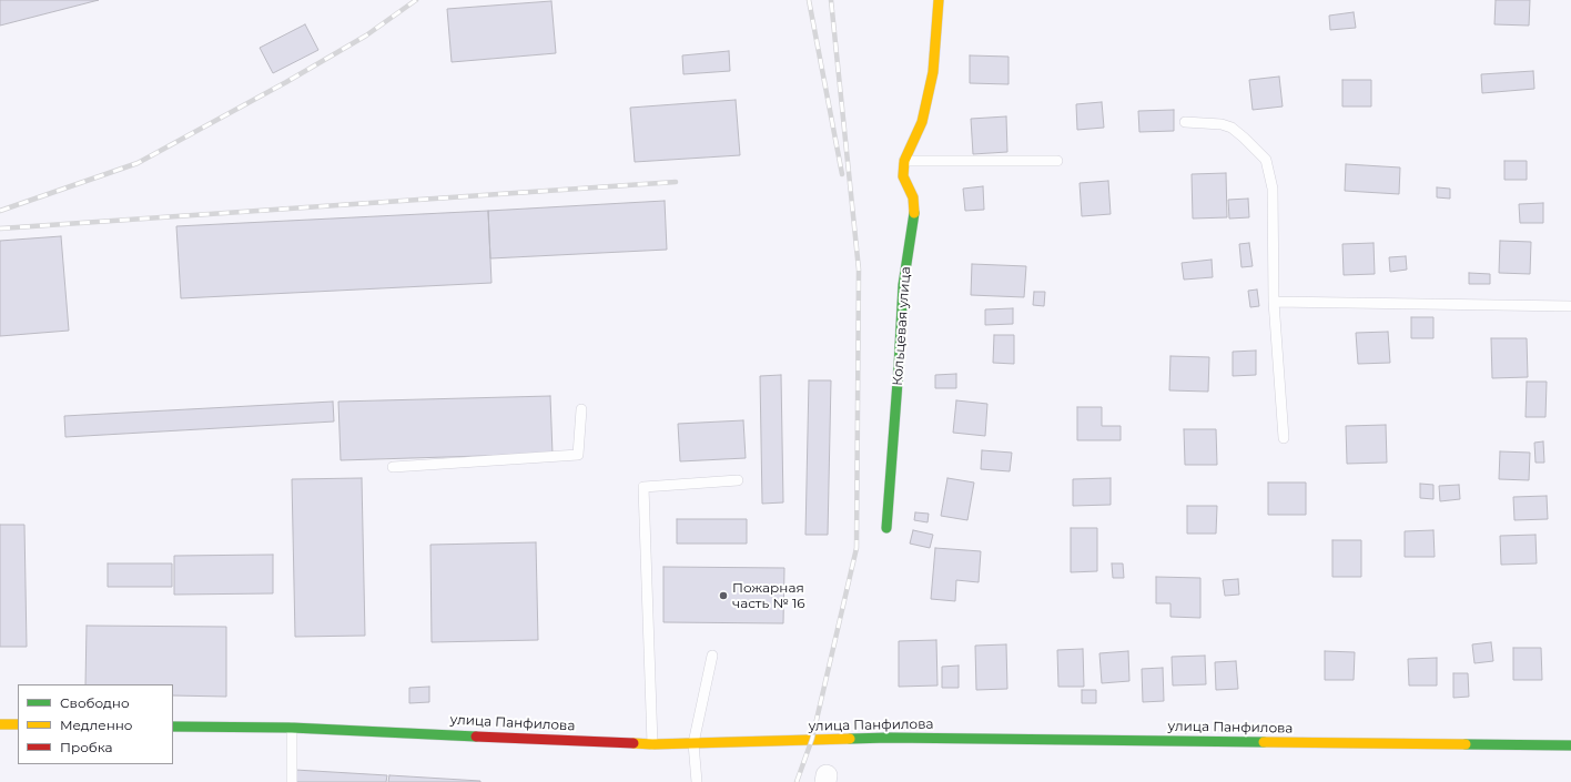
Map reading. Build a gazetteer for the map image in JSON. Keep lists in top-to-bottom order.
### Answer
{
  "streets": {
    "main road": ["Кольцевая улица", "улица Панфилова"]
  },
  "places": ["Пожарная часть № 16"],
  "legend": ["Свободно", "Медленно", "Пробка"]
}
